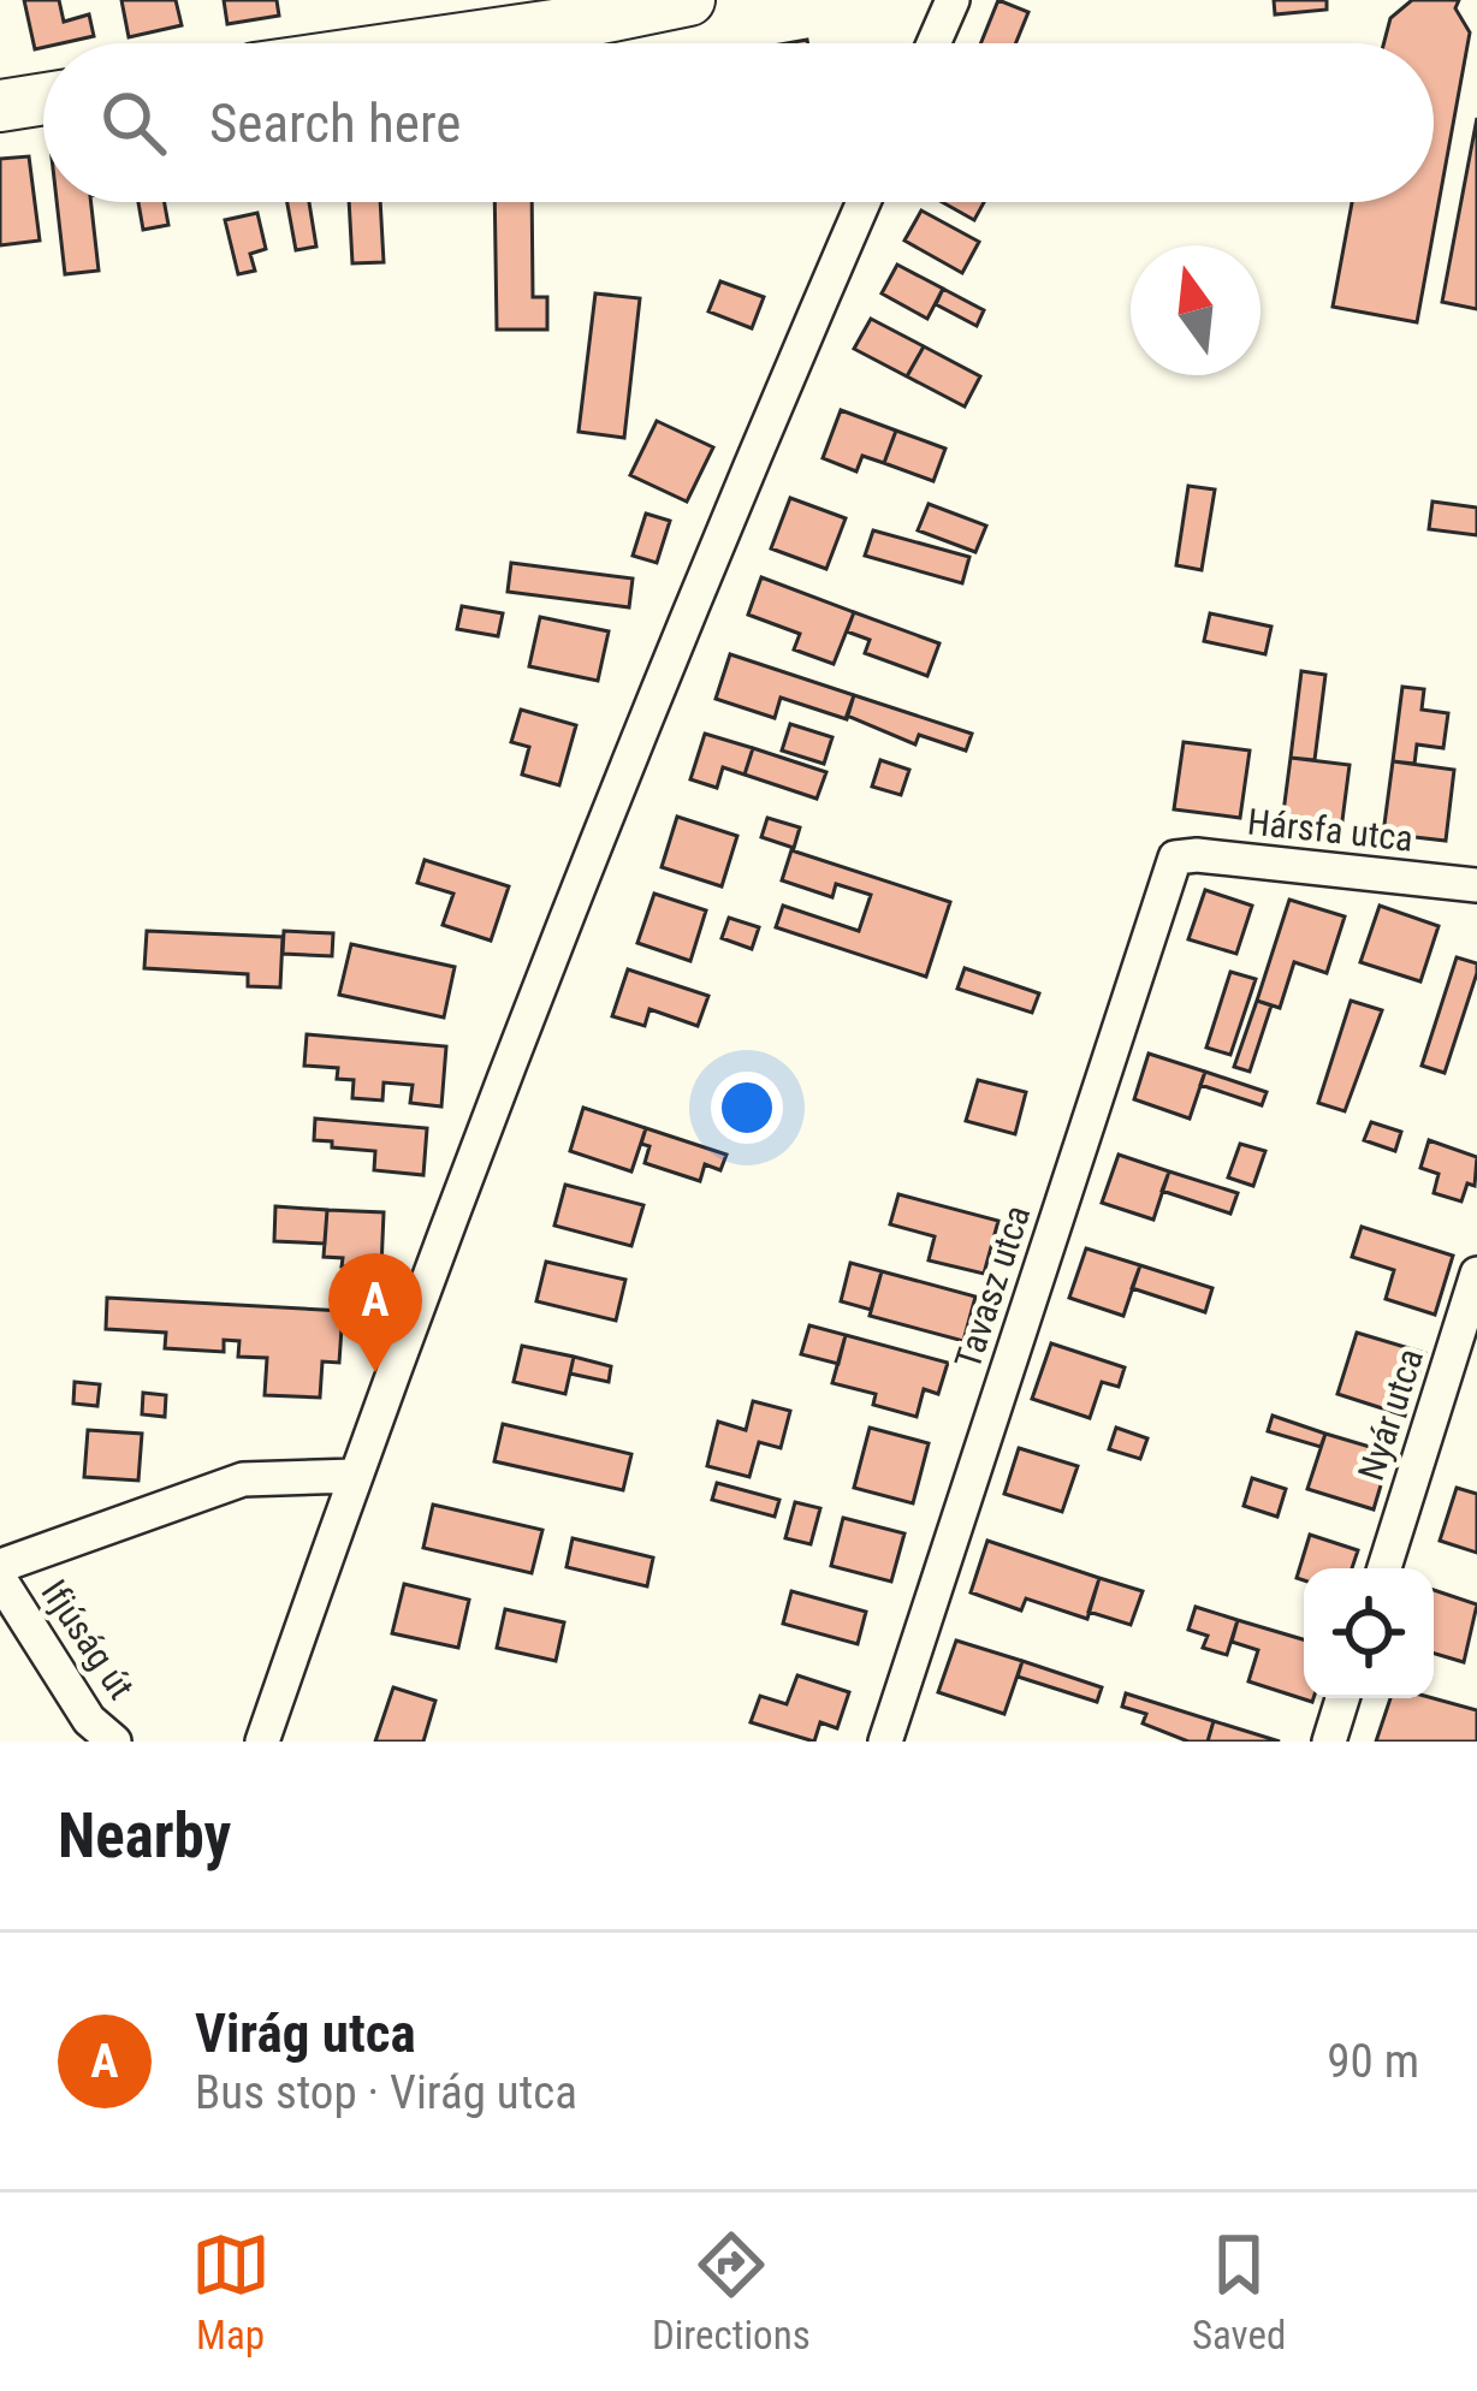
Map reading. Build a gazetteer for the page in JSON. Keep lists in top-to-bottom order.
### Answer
{
  "streets": {
    "street": [
      "Hársfa utca",
      "Tavasz utca",
      "Nyár utca",
      "Ifjúság út"
    ]
  },
  "crossings": [
    ["Hársfa utca", "Tavasz utca"]
  ],
  "north": "top",
  "page": {
    "search": "Search here",
    "pins": "A",
    "heading": "Nearby",
    "list": [
      {
        "mark": "A",
        "name": "Virág utca",
        "note": "Bus stop · Virág utca",
        "value": "90 m"
      }
    ],
    "nav": ["Map", "Directions", "Saved"]
  }
}
